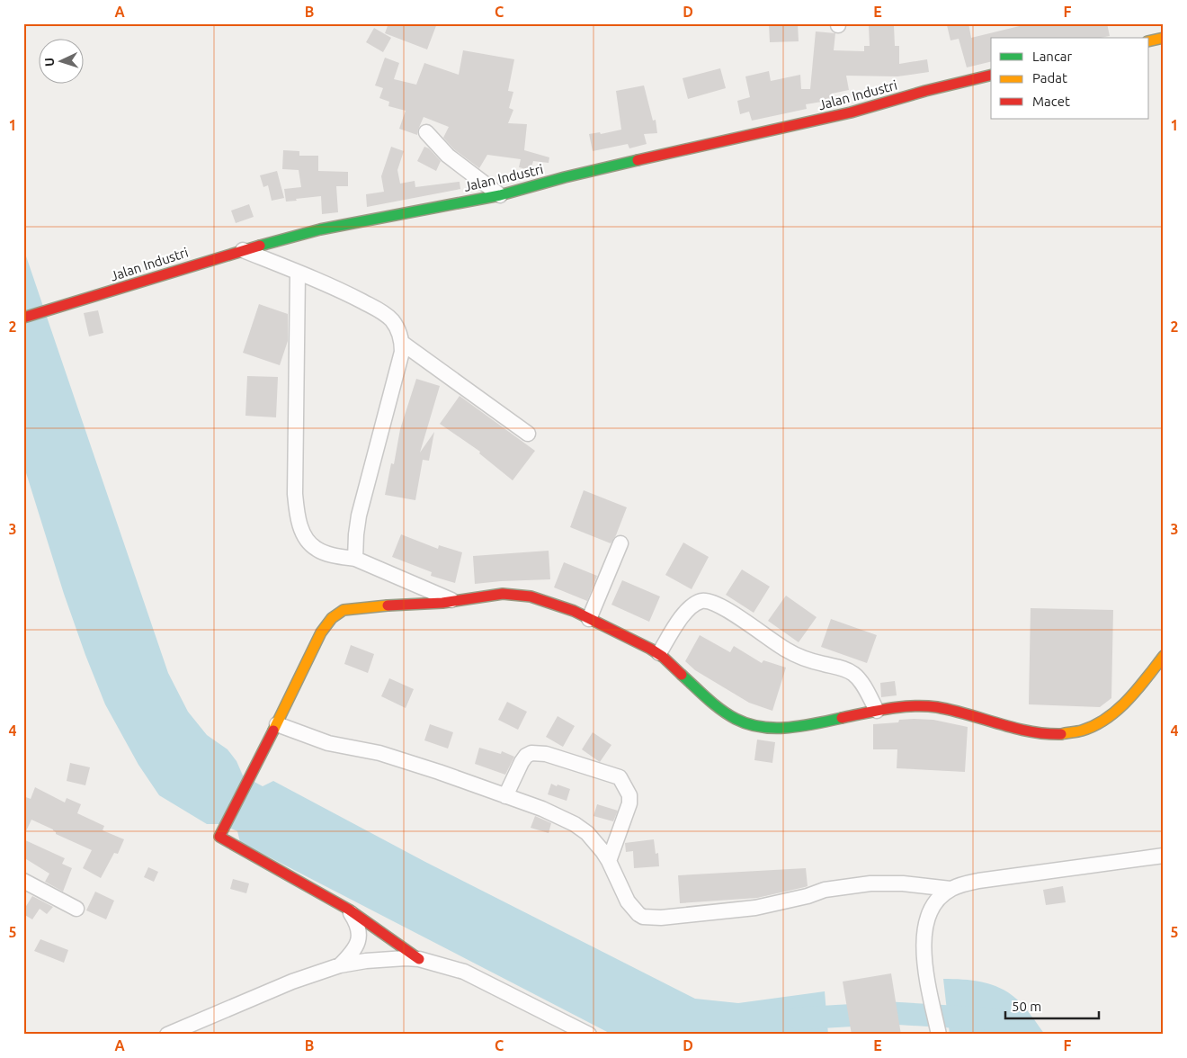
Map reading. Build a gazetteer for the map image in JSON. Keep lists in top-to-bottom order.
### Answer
{
  "streets": {
    "street": ["Jalan Industri"]
  },
  "legend": ["Lancar", "Padat", "Macet"],
  "scale_bar": "50 m",
  "north": "left",
  "grid": {
    "columns": [
      "A",
      "B",
      "C",
      "D",
      "E",
      "F"
    ],
    "rows": [
      "1",
      "2",
      "3",
      "4",
      "5"
    ]
  }
}
